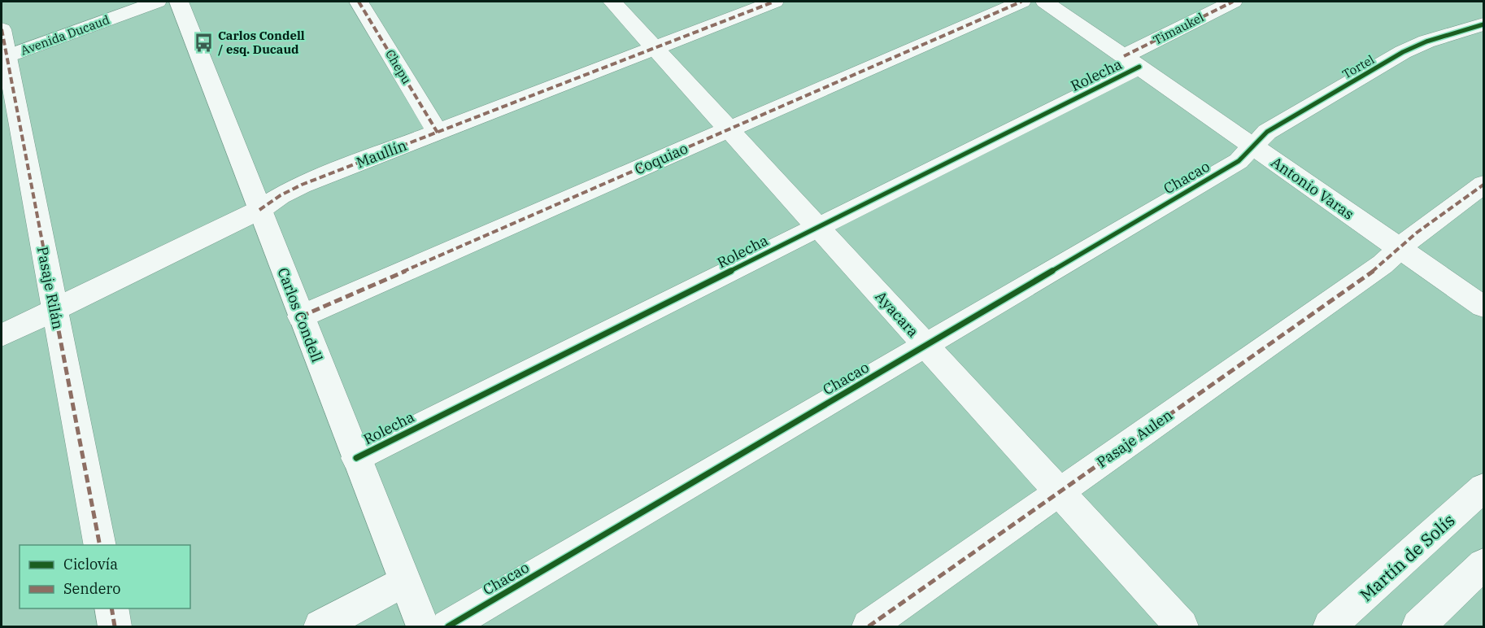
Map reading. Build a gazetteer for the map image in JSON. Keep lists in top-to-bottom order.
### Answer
{
  "streets": {
    "street": [
      "Timaukel",
      "Avenida Ducaud",
      "Chepu",
      "Tortel",
      "Rolecha",
      "Maullín",
      "Coquiao",
      "Chacao",
      "Antonio Varas",
      "Pasaje Rilán",
      "Ayacara",
      "Carlos Condell",
      "Pasaje Aulen",
      "Martín de Solís"
    ]
  },
  "crossings": [
    ["Timaukel", "Rolecha"],
    ["Timaukel", "Antonio Varas"],
    ["Avenida Ducaud", "Pasaje Rilán"],
    ["Chepu", "Maullín"],
    ["Tortel", "Chacao"],
    ["Tortel", "Antonio Varas"],
    ["Rolecha", "Antonio Varas"],
    ["Rolecha", "Ayacara"],
    ["Rolecha", "Carlos Condell"],
    ["Maullín", "Pasaje Rilán"],
    ["Maullín", "Ayacara"],
    ["Maullín", "Carlos Condell"],
    ["Coquiao", "Ayacara"],
    ["Coquiao", "Carlos Condell"],
    ["Chacao", "Antonio Varas"],
    ["Chacao", "Ayacara"],
    ["Antonio Varas", "Pasaje Aulen"],
    ["Ayacara", "Pasaje Aulen"]
  ],
  "places": {
    "bus stop": ["Carlos Condell / esq. Ducaud"]
  },
  "legend": ["Ciclovía", "Sendero"]
}
